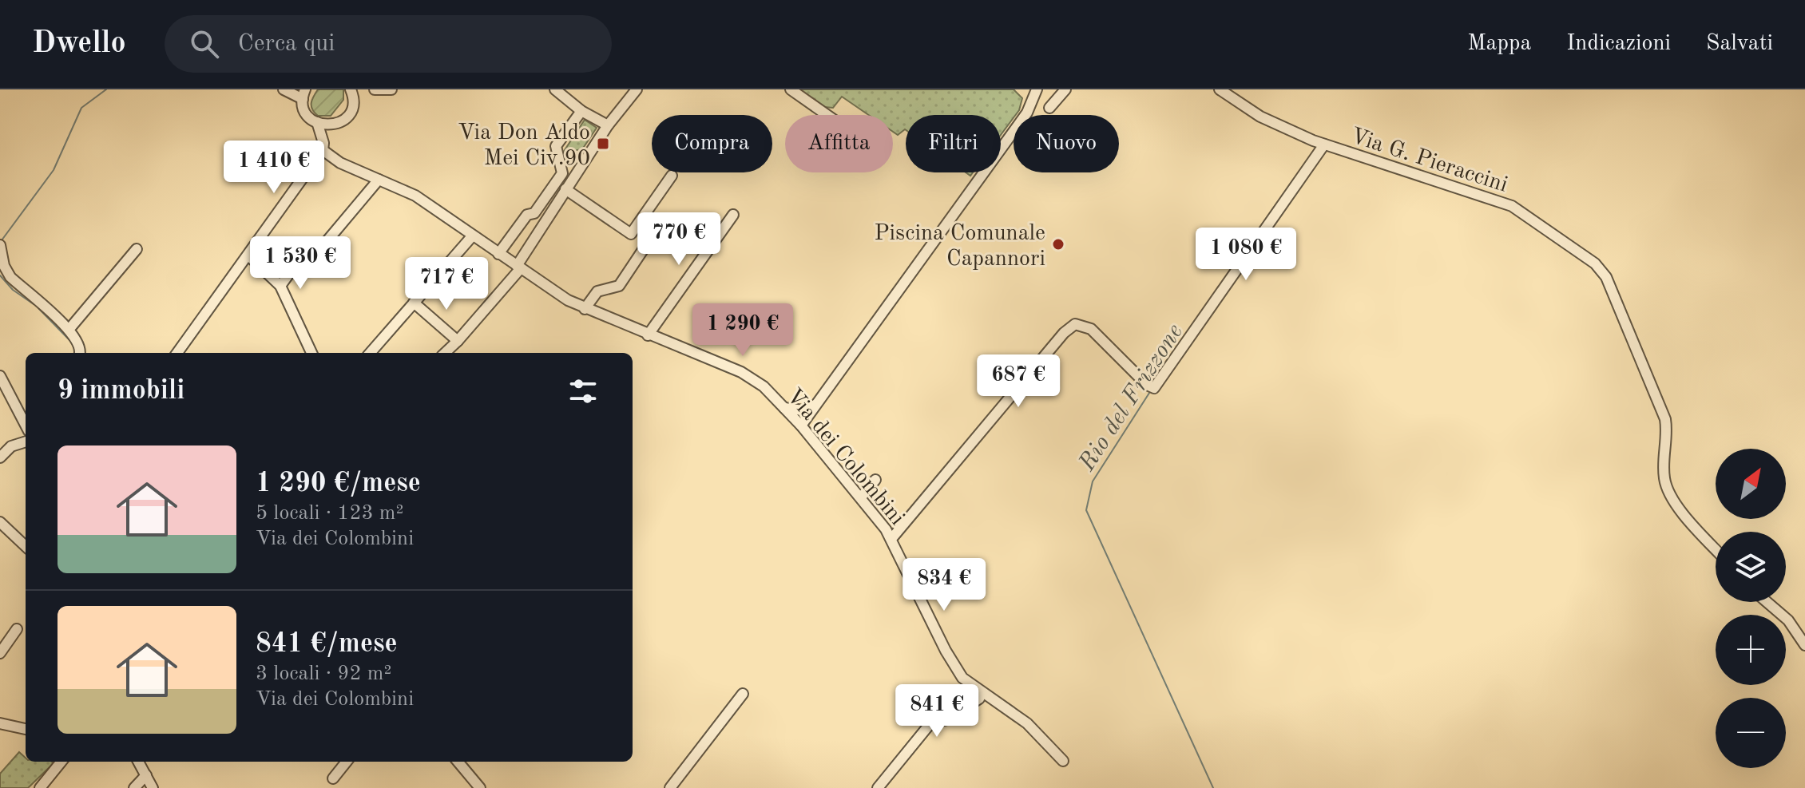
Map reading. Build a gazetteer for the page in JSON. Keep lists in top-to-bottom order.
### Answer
{
  "streets": {
    "street": ["Via G. Pieraccini", "Via dei Colombini"]
  },
  "water": ["Rio del Frizzone"],
  "places": {
    "transit": ["Via Don Aldo Mei Civ.90"],
    "other": ["Piscina Comunale Capannori"]
  },
  "north": "top right",
  "page": {
    "header": "Dwello",
    "search": "Cerca qui",
    "nav": ["Mappa", "Indicazioni", "Salvati"],
    "chip": [
      "Compra",
      "Affitta",
      "Filtri",
      "Nuovo"
    ],
    "price": [
      "1 410 €",
      "770 €",
      "1 080 €",
      "1 530 €",
      "717 €",
      "1 290 €",
      "687 €",
      "834 €",
      "841 €"
    ],
    "heading": "9 immobili",
    "list": [
      {
        "name": "1 290 €/mese",
        "note": "5 locali · 123 m² · Via dei Colombini"
      },
      {
        "name": "841 €/mese",
        "note": "3 locali · 92 m² · Via dei Colombini"
      }
    ],
    "map_buttons": ["+", "−"]
  }
}
